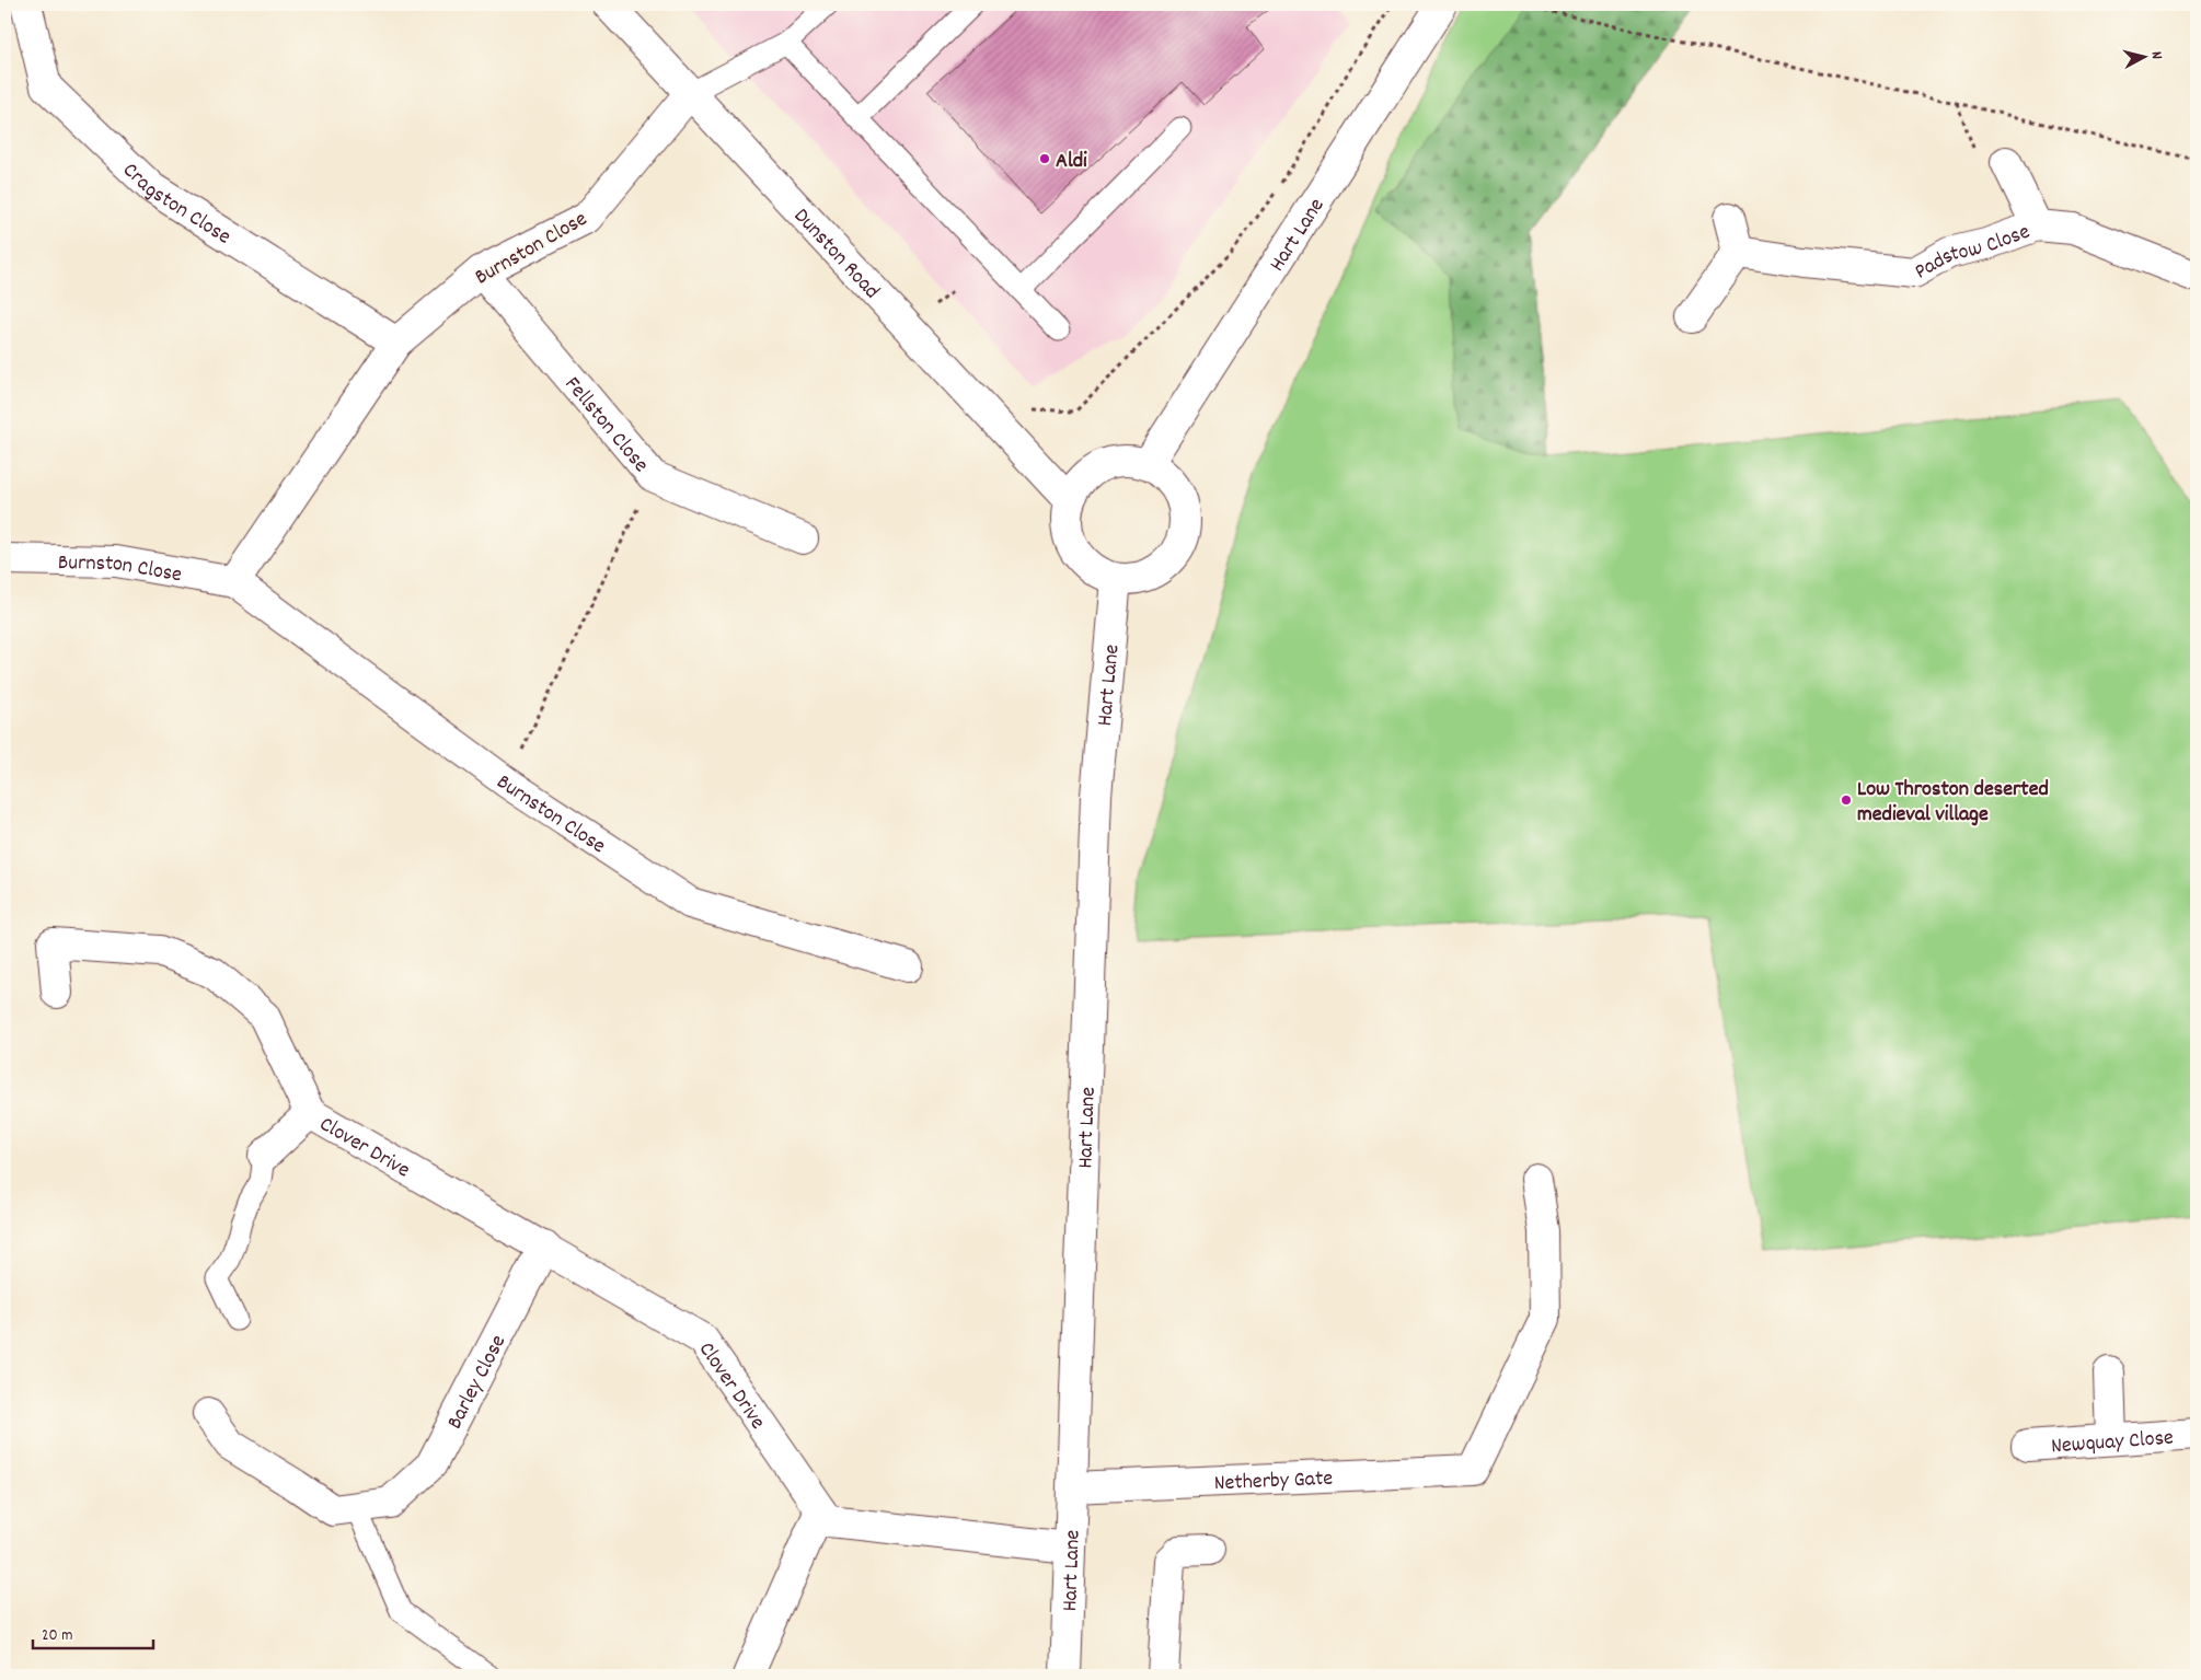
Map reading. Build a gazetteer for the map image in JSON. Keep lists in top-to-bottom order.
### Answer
{
  "streets": {
    "street": [
      "Cragston Close",
      "Hart Lane",
      "Burnston Close",
      "Padstow Close",
      "Dunston Road",
      "Fellston Close",
      "Clover Drive",
      "Barley Close",
      "Newquay Close",
      "Netherby Gate"
    ]
  },
  "crossings": [
    ["Cragston Close", "Burnston Close"],
    ["Hart Lane", "Dunston Road"],
    ["Hart Lane", "Clover Drive"],
    ["Hart Lane", "Netherby Gate"],
    ["Burnston Close", "Dunston Road"],
    ["Burnston Close", "Fellston Close"],
    ["Clover Drive", "Barley Close"]
  ],
  "places": ["Aldi", "Low Throston deserted medieval village"],
  "scale_bar": "20 m",
  "north": "right"
}
